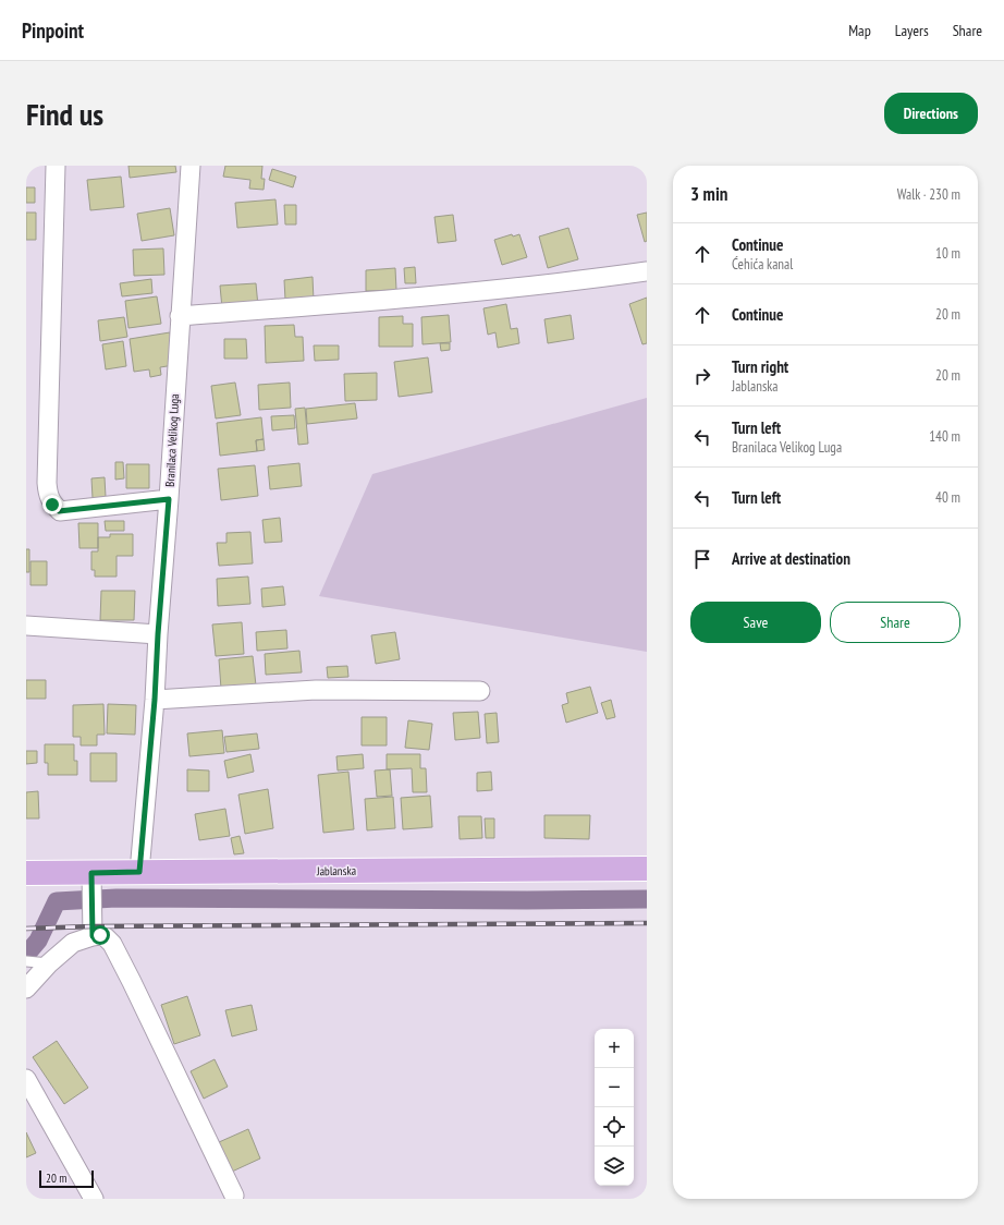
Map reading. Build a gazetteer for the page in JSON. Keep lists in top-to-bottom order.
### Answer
{
  "streets": {
    "main road": ["Jablanska"],
    "street": ["Branilaca Velikog Luga"]
  },
  "crossings": [
    ["Branilaca Velikog Luga", "Jablanska"]
  ],
  "scale_bar": "20 m",
  "page": {
    "header": "Pinpoint",
    "nav": ["Map", "Layers", "Share"],
    "buttons": [
      "Directions",
      ["Save", "Share"]
    ],
    "title": "Find us",
    "heading": ["3 min", "Walk · 230 m"],
    "list": [
      ["Continue", "Ćehića kanal", "10 m"],
      ["Continue", "20 m"],
      ["Turn right", "Jablanska", "20 m"],
      ["Turn left", "Branilaca Velikog Luga", "140 m"],
      ["Turn left", "40 m"],
      "Arrive at destination"
    ],
    "map_buttons": ["+", "−"],
    "scale": "20 m"
  }
}
